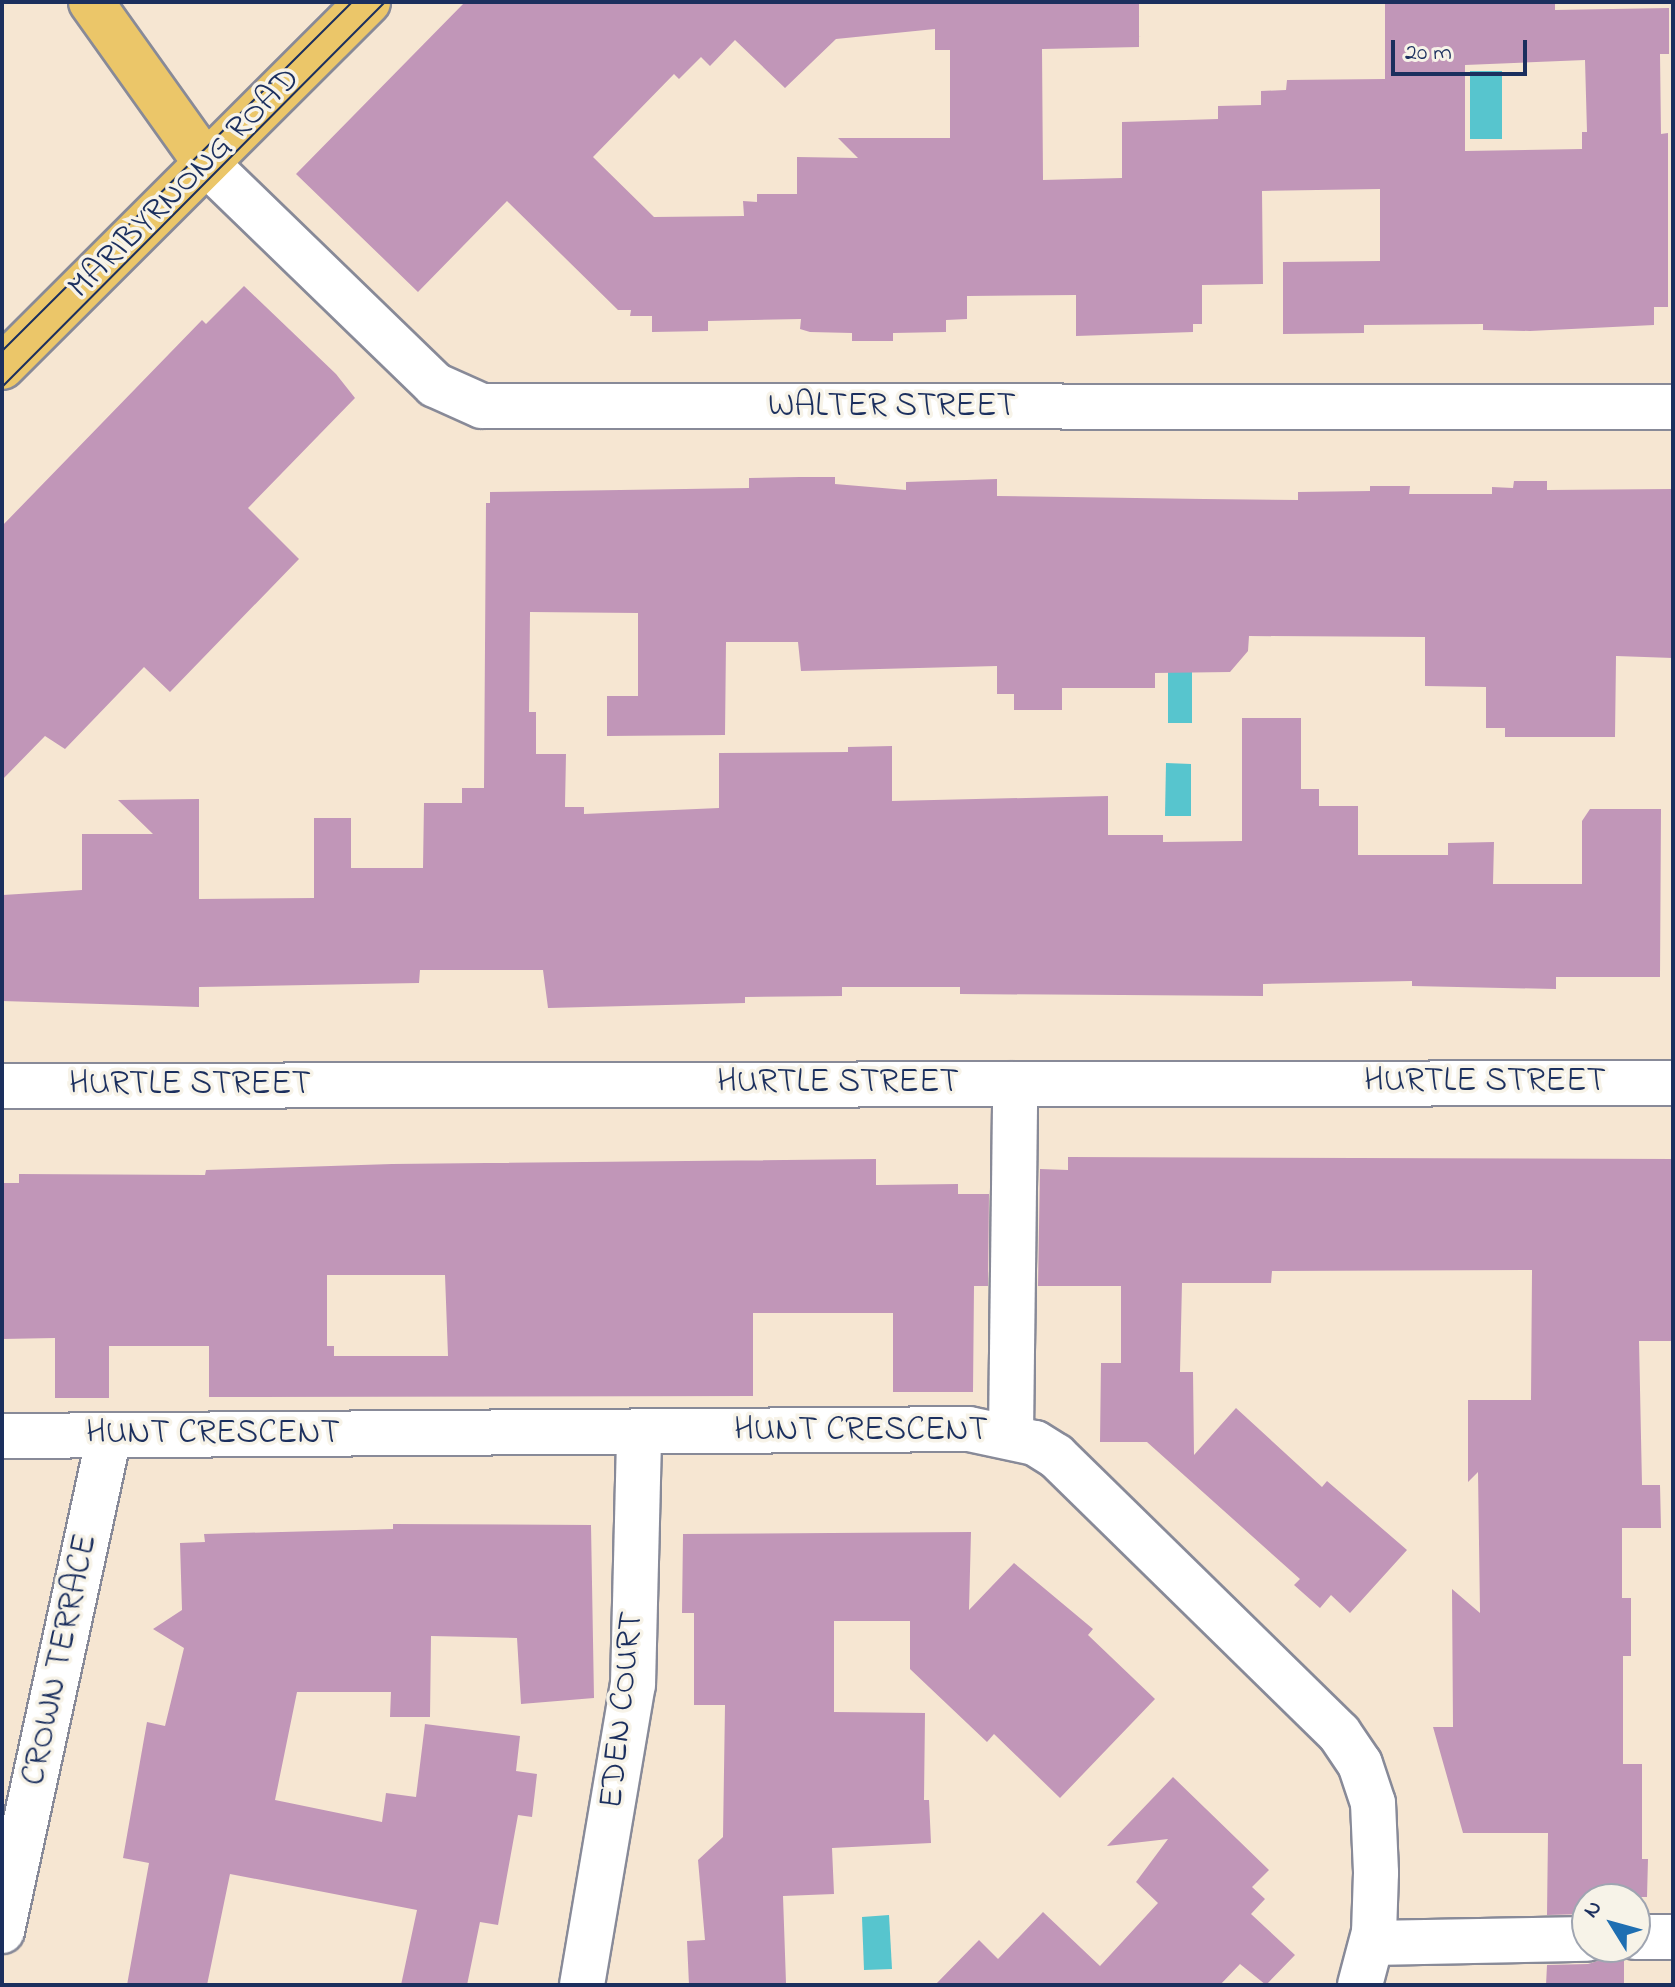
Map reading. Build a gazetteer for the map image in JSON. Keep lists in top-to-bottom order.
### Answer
{
  "streets": {
    "main road": ["MARIBYRNONG ROAD"],
    "street": [
      "WALTER STREET",
      "HURTLE STREET",
      "HUNT CRESCENT",
      "CROWN TERRACE",
      "EDEN COURT"
    ]
  },
  "crossings": [
    ["MARIBYRNONG ROAD", "WALTER STREET"],
    ["HUNT CRESCENT", "CROWN TERRACE"],
    ["HUNT CRESCENT", "EDEN COURT"]
  ],
  "scale_bar": "20 m",
  "north": "top left"
}
